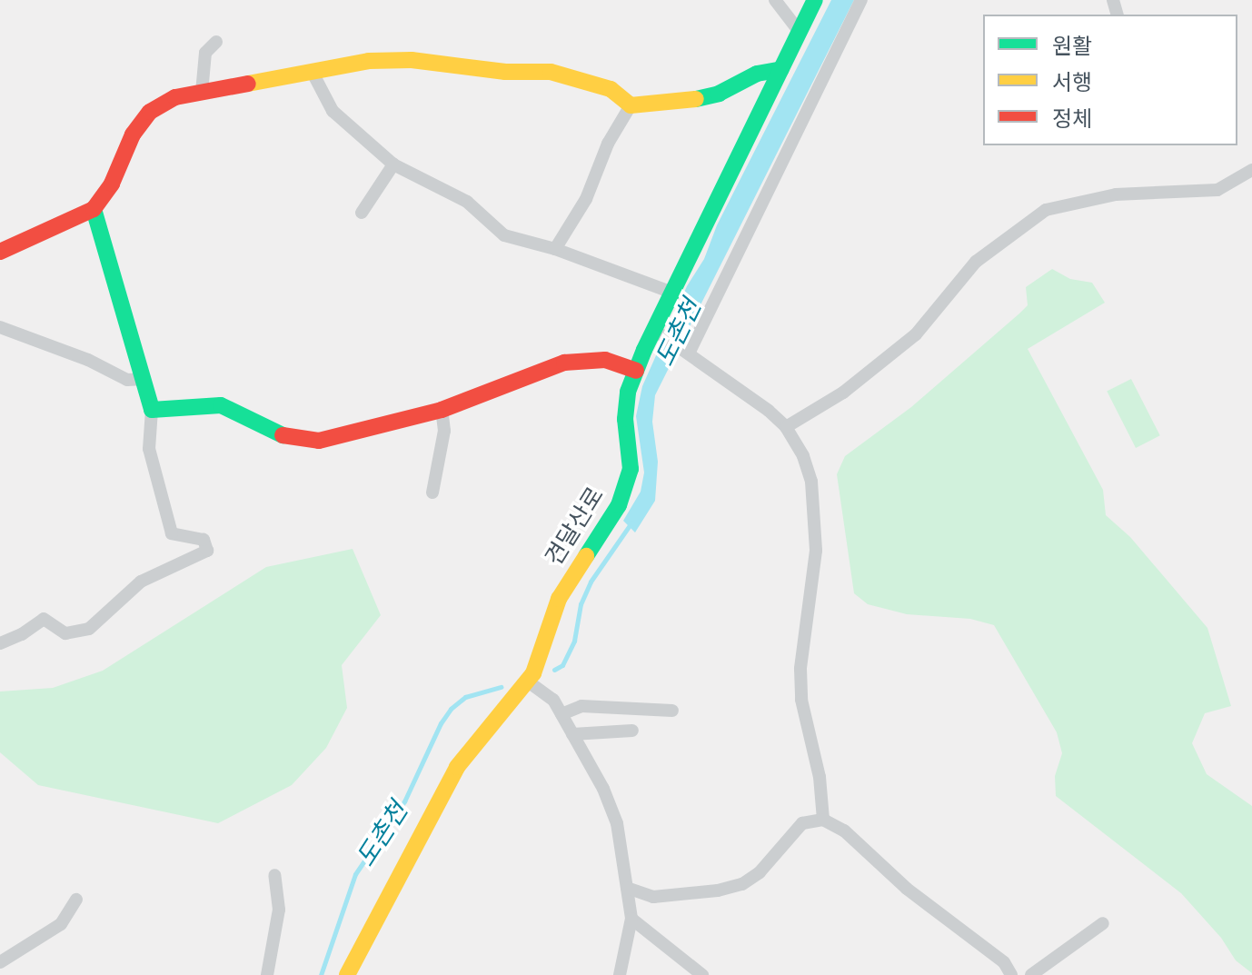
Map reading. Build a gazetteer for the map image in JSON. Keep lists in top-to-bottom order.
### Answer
{
  "streets": {
    "street": ["견달산로"]
  },
  "water": ["도촌천"],
  "legend": ["원활", "서행", "정체"]
}
